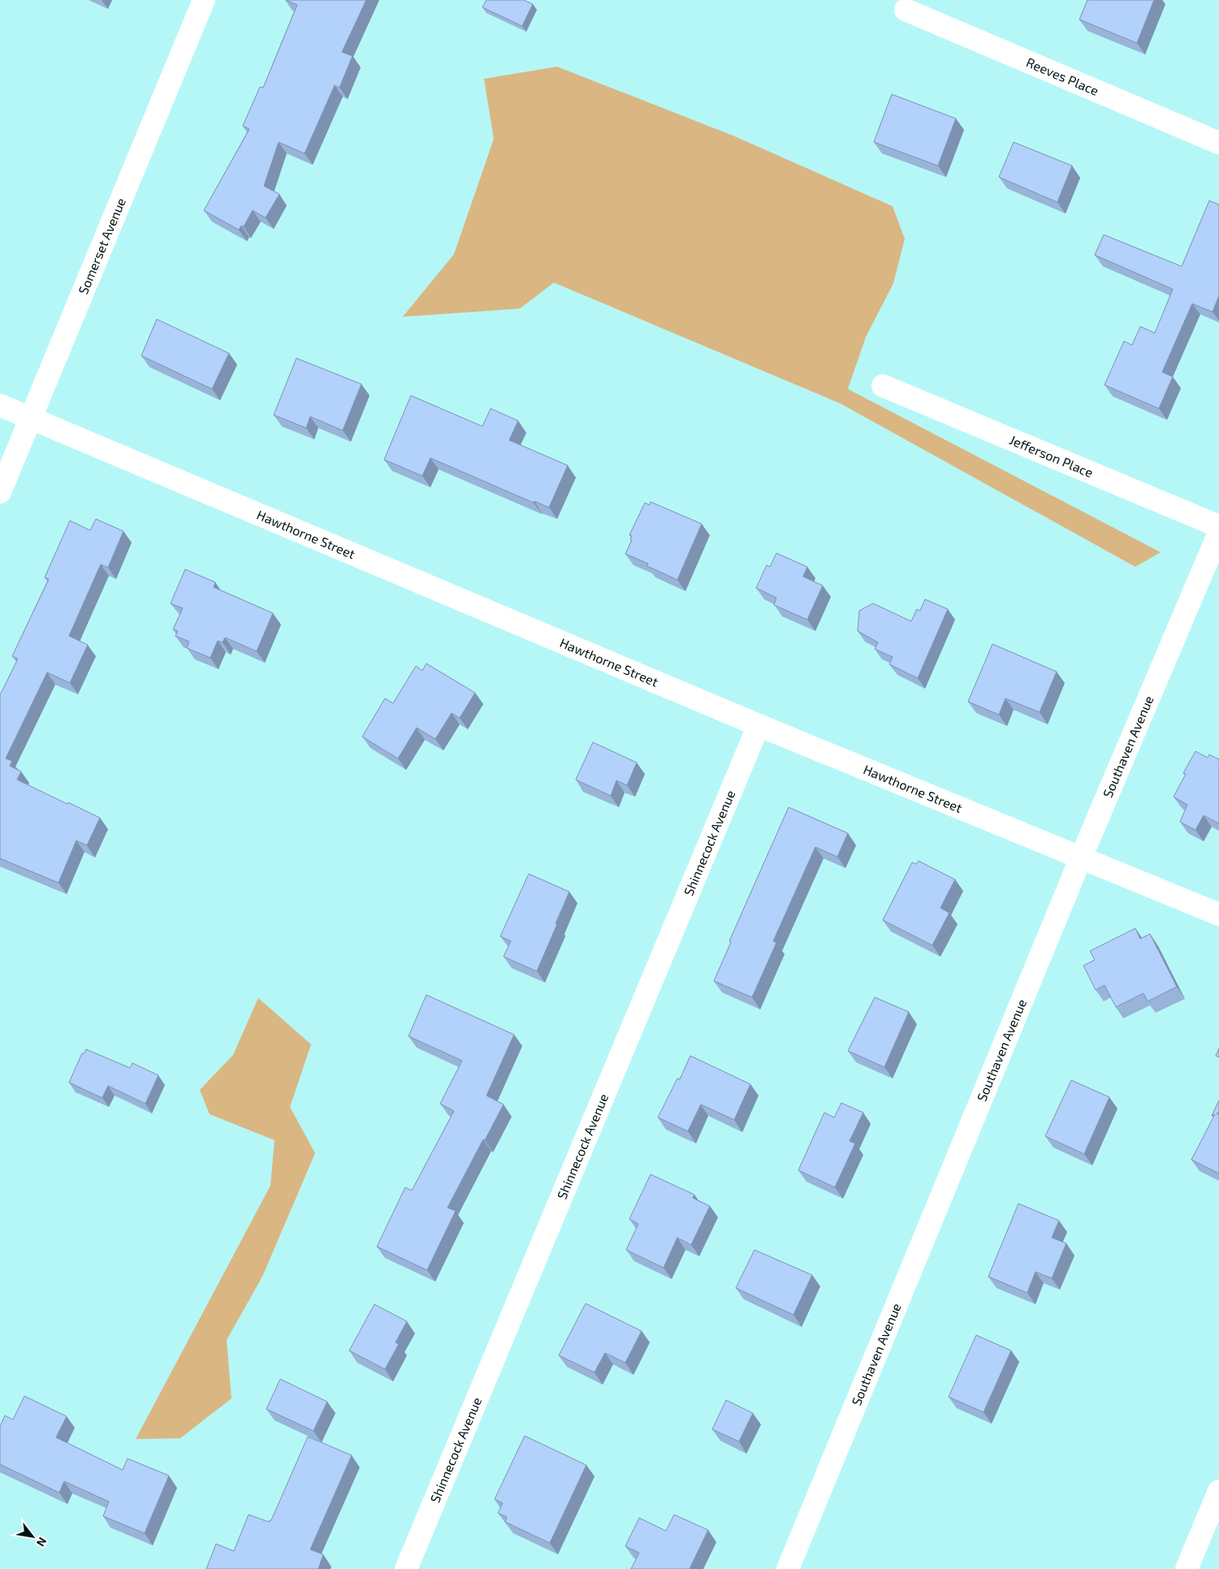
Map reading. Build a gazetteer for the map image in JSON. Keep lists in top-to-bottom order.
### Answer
{
  "streets": {
    "street": [
      "Reeves Place",
      "Somerset Avenue",
      "Jefferson Place",
      "Hawthorne Street",
      "Southaven Avenue",
      "Shinnecock Avenue"
    ]
  },
  "crossings": [
    ["Somerset Avenue", "Hawthorne Street"],
    ["Hawthorne Street", "Southaven Avenue"],
    ["Hawthorne Street", "Shinnecock Avenue"]
  ],
  "north": "bottom right"
}
